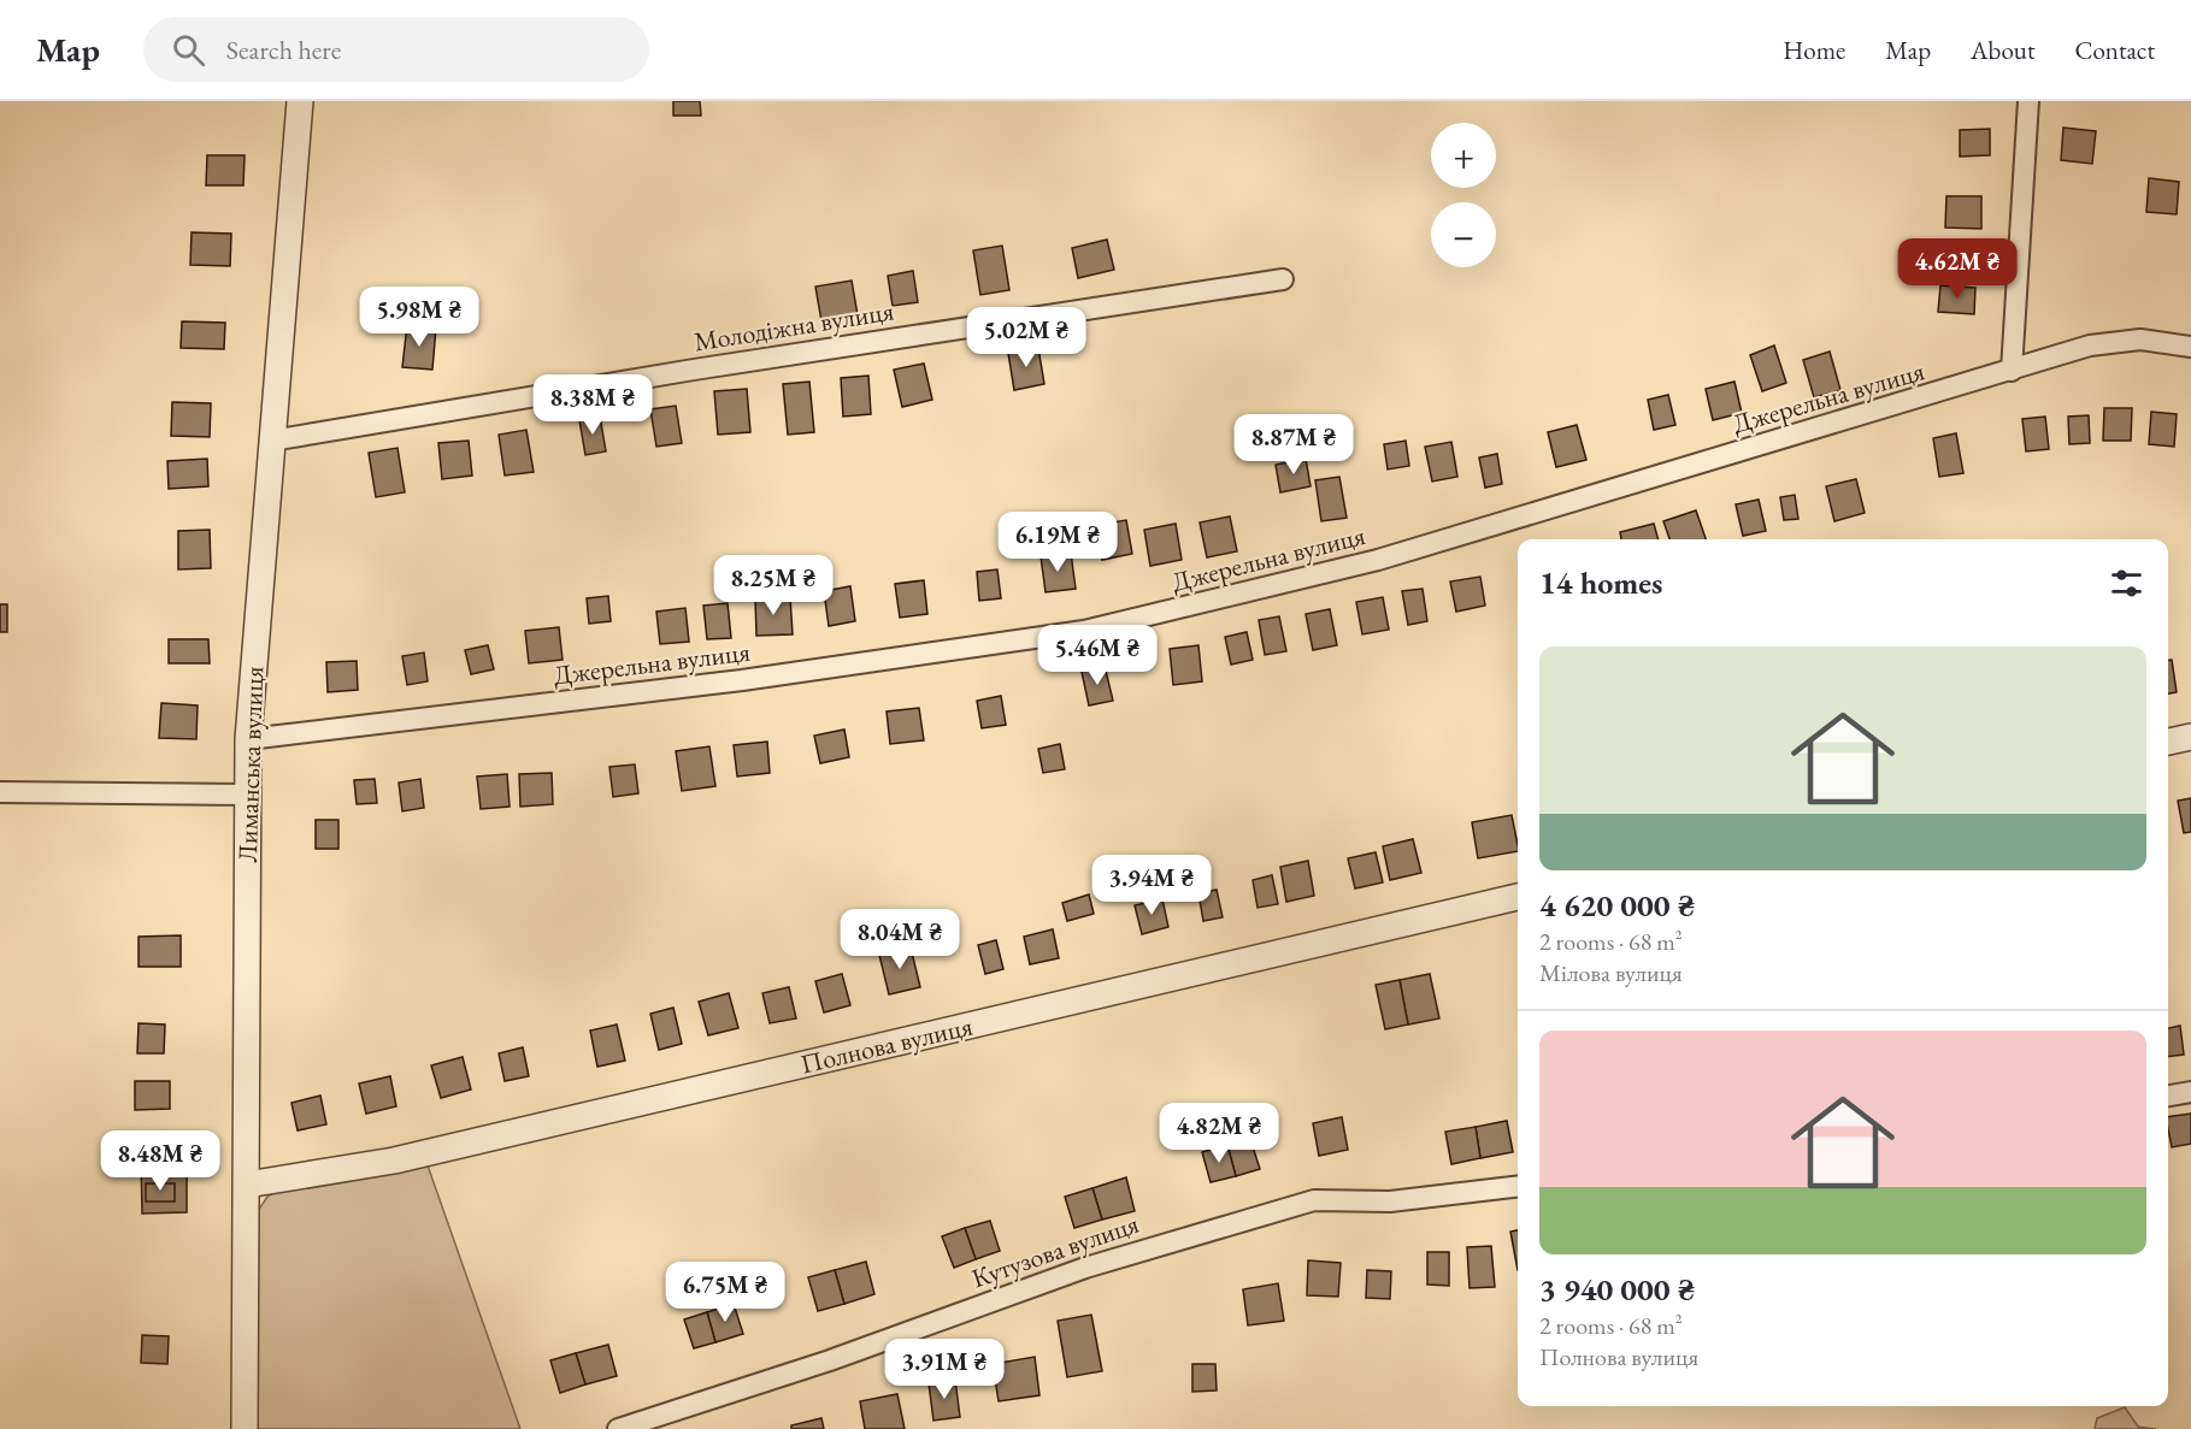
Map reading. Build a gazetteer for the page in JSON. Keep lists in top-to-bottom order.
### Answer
{
  "streets": {
    "street": [
      "Молодіжна вулиця",
      "Джерельна вулиця",
      "Лиманська вулиця",
      "Полнова вулиця",
      "Кутузова вулиця"
    ]
  },
  "crossings": [
    ["Молодіжна вулиця", "Лиманська вулиця"],
    ["Джерельна вулиця", "Лиманська вулиця"],
    ["Лиманська вулиця", "Полнова вулиця"]
  ],
  "page": {
    "header": "Map",
    "search": "Search here",
    "nav": [
      "Home",
      "Map",
      "About",
      "Contact"
    ],
    "map_buttons": ["+", "−"],
    "price": [
      "4.62M ₴",
      "5.98M ₴",
      "5.02M ₴",
      "8.38M ₴",
      "8.87M ₴",
      "6.19M ₴",
      "8.25M ₴",
      "5.46M ₴",
      "3.94M ₴",
      "8.04M ₴",
      "4.82M ₴",
      "8.48M ₴",
      "6.75M ₴",
      "3.91M ₴"
    ],
    "heading": "14 homes",
    "list": [
      {
        "name": "4 620 000 ₴",
        "note": "2 rooms · 68 m² · Мілова вулиця"
      },
      {
        "name": "3 940 000 ₴",
        "note": "2 rooms · 68 m² · Полнова вулиця"
      }
    ]
  }
}
